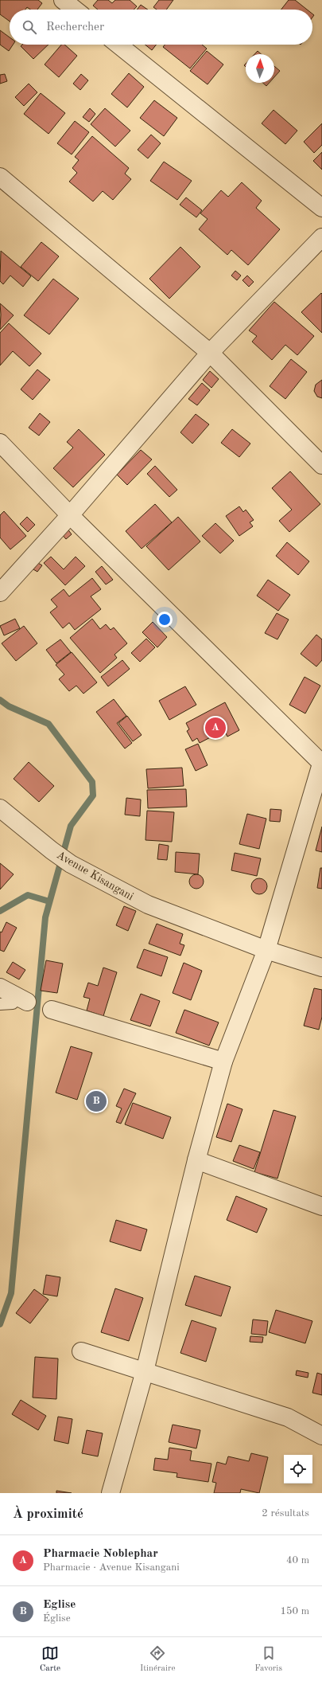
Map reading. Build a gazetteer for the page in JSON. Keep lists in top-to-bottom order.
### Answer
{
  "streets": {
    "street": ["Avenue Kisangani"]
  },
  "north": "top",
  "page": {
    "search": "Rechercher",
    "pins": ["A", "B"],
    "heading": ["À proximité", "2 résultats"],
    "list": [
      {
        "mark": "A",
        "name": "Pharmacie Noblephar",
        "note": "Pharmacie · Avenue Kisangani",
        "value": "40 m"
      },
      {
        "mark": "B",
        "name": "Eglise",
        "note": "Église",
        "value": "150 m"
      }
    ],
    "nav": ["Carte", "Itinéraire", "Favoris"]
  }
}
